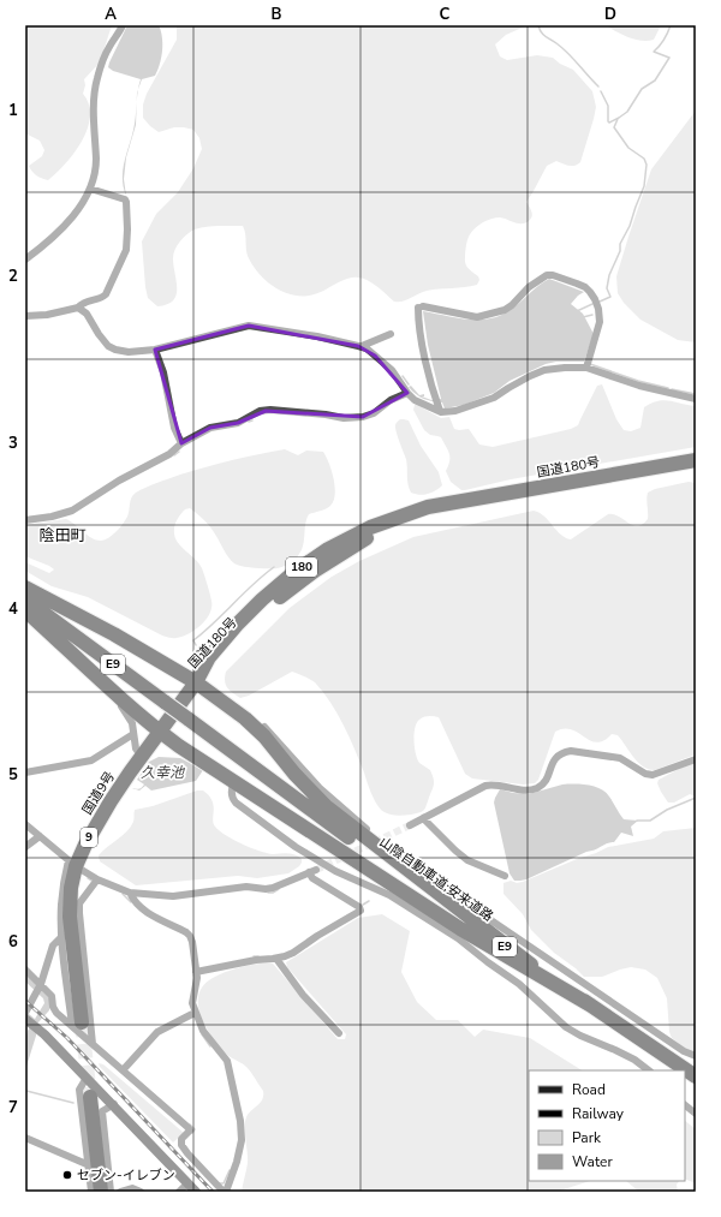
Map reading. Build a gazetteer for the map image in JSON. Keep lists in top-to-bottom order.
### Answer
{
  "streets": {
    "highway": [
      "国道180号",
      "180",
      "E9",
      "国道9号",
      "9",
      "山陰自動車道;安来道路"
    ]
  },
  "crossings": [
    ["国道180号", "国道9号"]
  ],
  "districts": ["陰田町"],
  "water": ["久幸池"],
  "places": ["セブン-イレブン"],
  "legend": [
    "Road",
    "Railway",
    "Park",
    "Water"
  ],
  "grid": {
    "columns": [
      "A",
      "B",
      "C",
      "D"
    ],
    "rows": [
      "1",
      "2",
      "3",
      "4",
      "5",
      "6",
      "7"
    ]
  }
}
